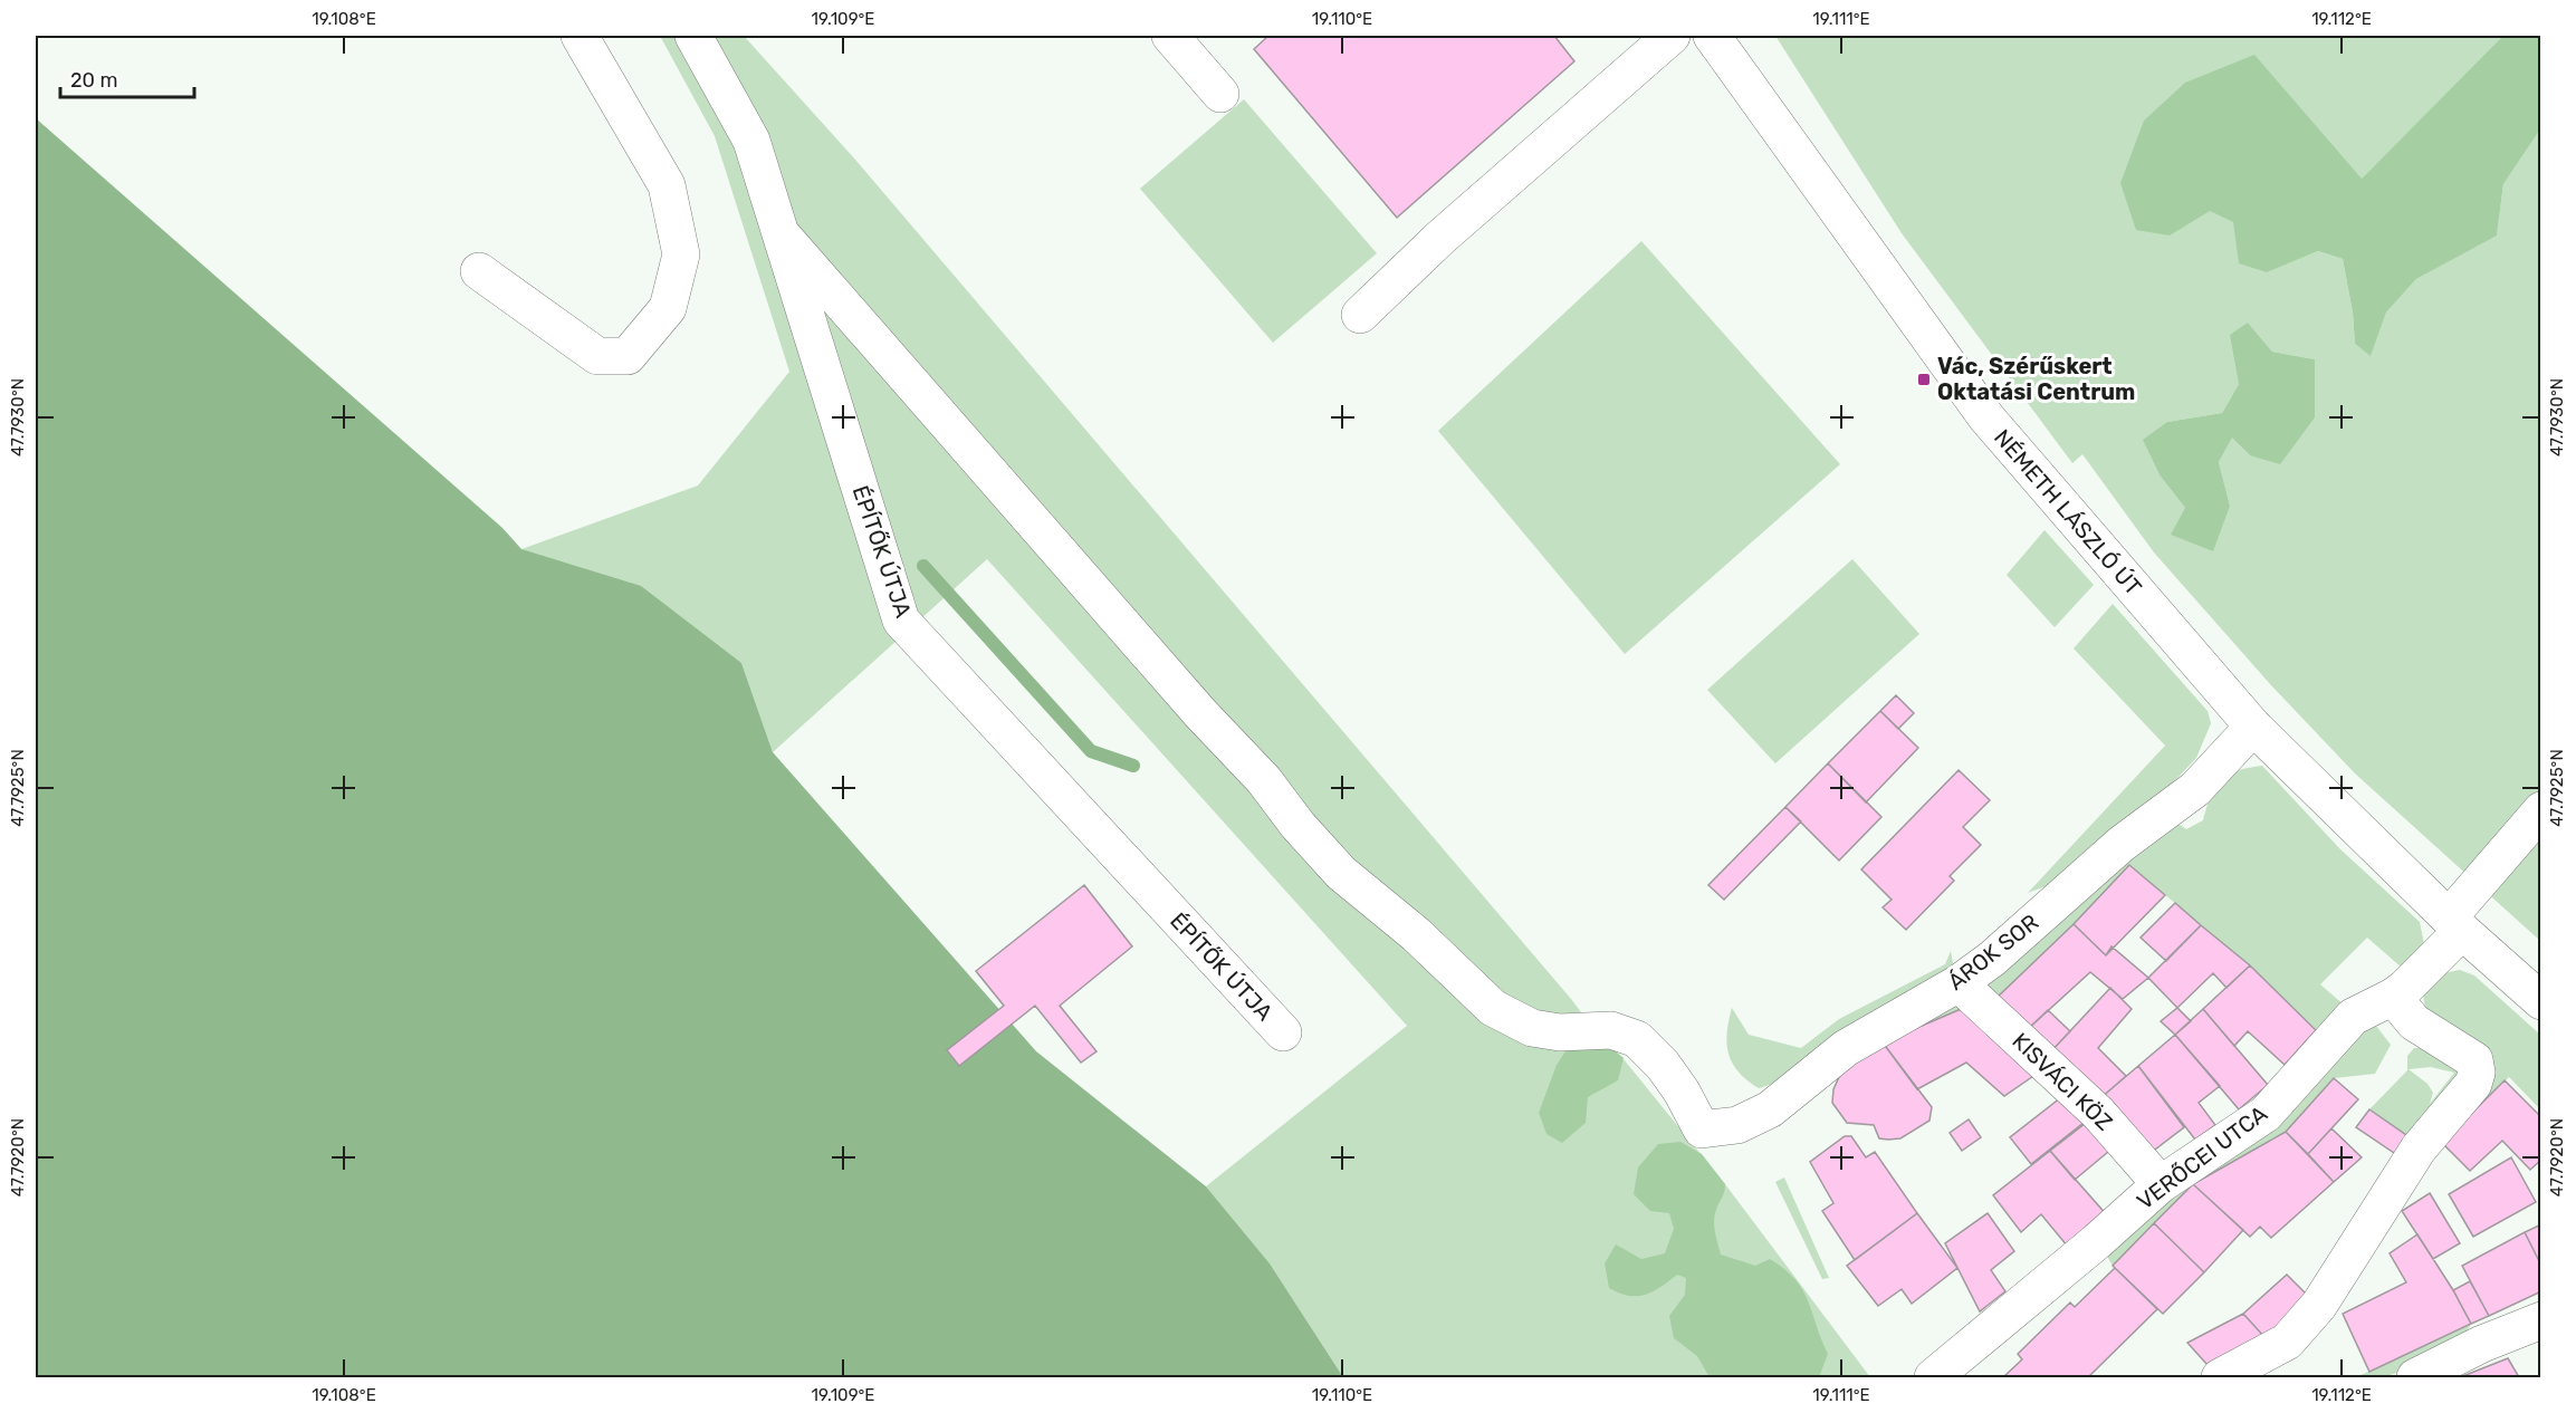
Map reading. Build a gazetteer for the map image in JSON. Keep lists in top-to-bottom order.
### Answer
{
  "streets": {
    "street": [
      "NÉMETH LÁSZLÓ ÚT",
      "ÉPÍTŐK ÚTJA",
      "ÁROK SOR",
      "KISVÁCI KÖZ",
      "VERŐCEI UTCA"
    ]
  },
  "crossings": [
    ["NÉMETH LÁSZLÓ ÚT", "ÁROK SOR"],
    ["NÉMETH LÁSZLÓ ÚT", "VERŐCEI UTCA"],
    ["ÉPÍTŐK ÚTJA", "ÁROK SOR"],
    ["ÁROK SOR", "KISVÁCI KÖZ"],
    ["KISVÁCI KÖZ", "VERŐCEI UTCA"]
  ],
  "places": {
    "transit": ["Vác, Szérűskert Oktatási Centrum"]
  },
  "scale_bar": "20 m",
  "coordinates": [
    "19.108°E",
    "19.109°E",
    "19.110°E",
    "19.111°E",
    "19.112°E",
    "47.7930°N",
    "47.7925°N",
    "47.7920°N"
  ]
}
